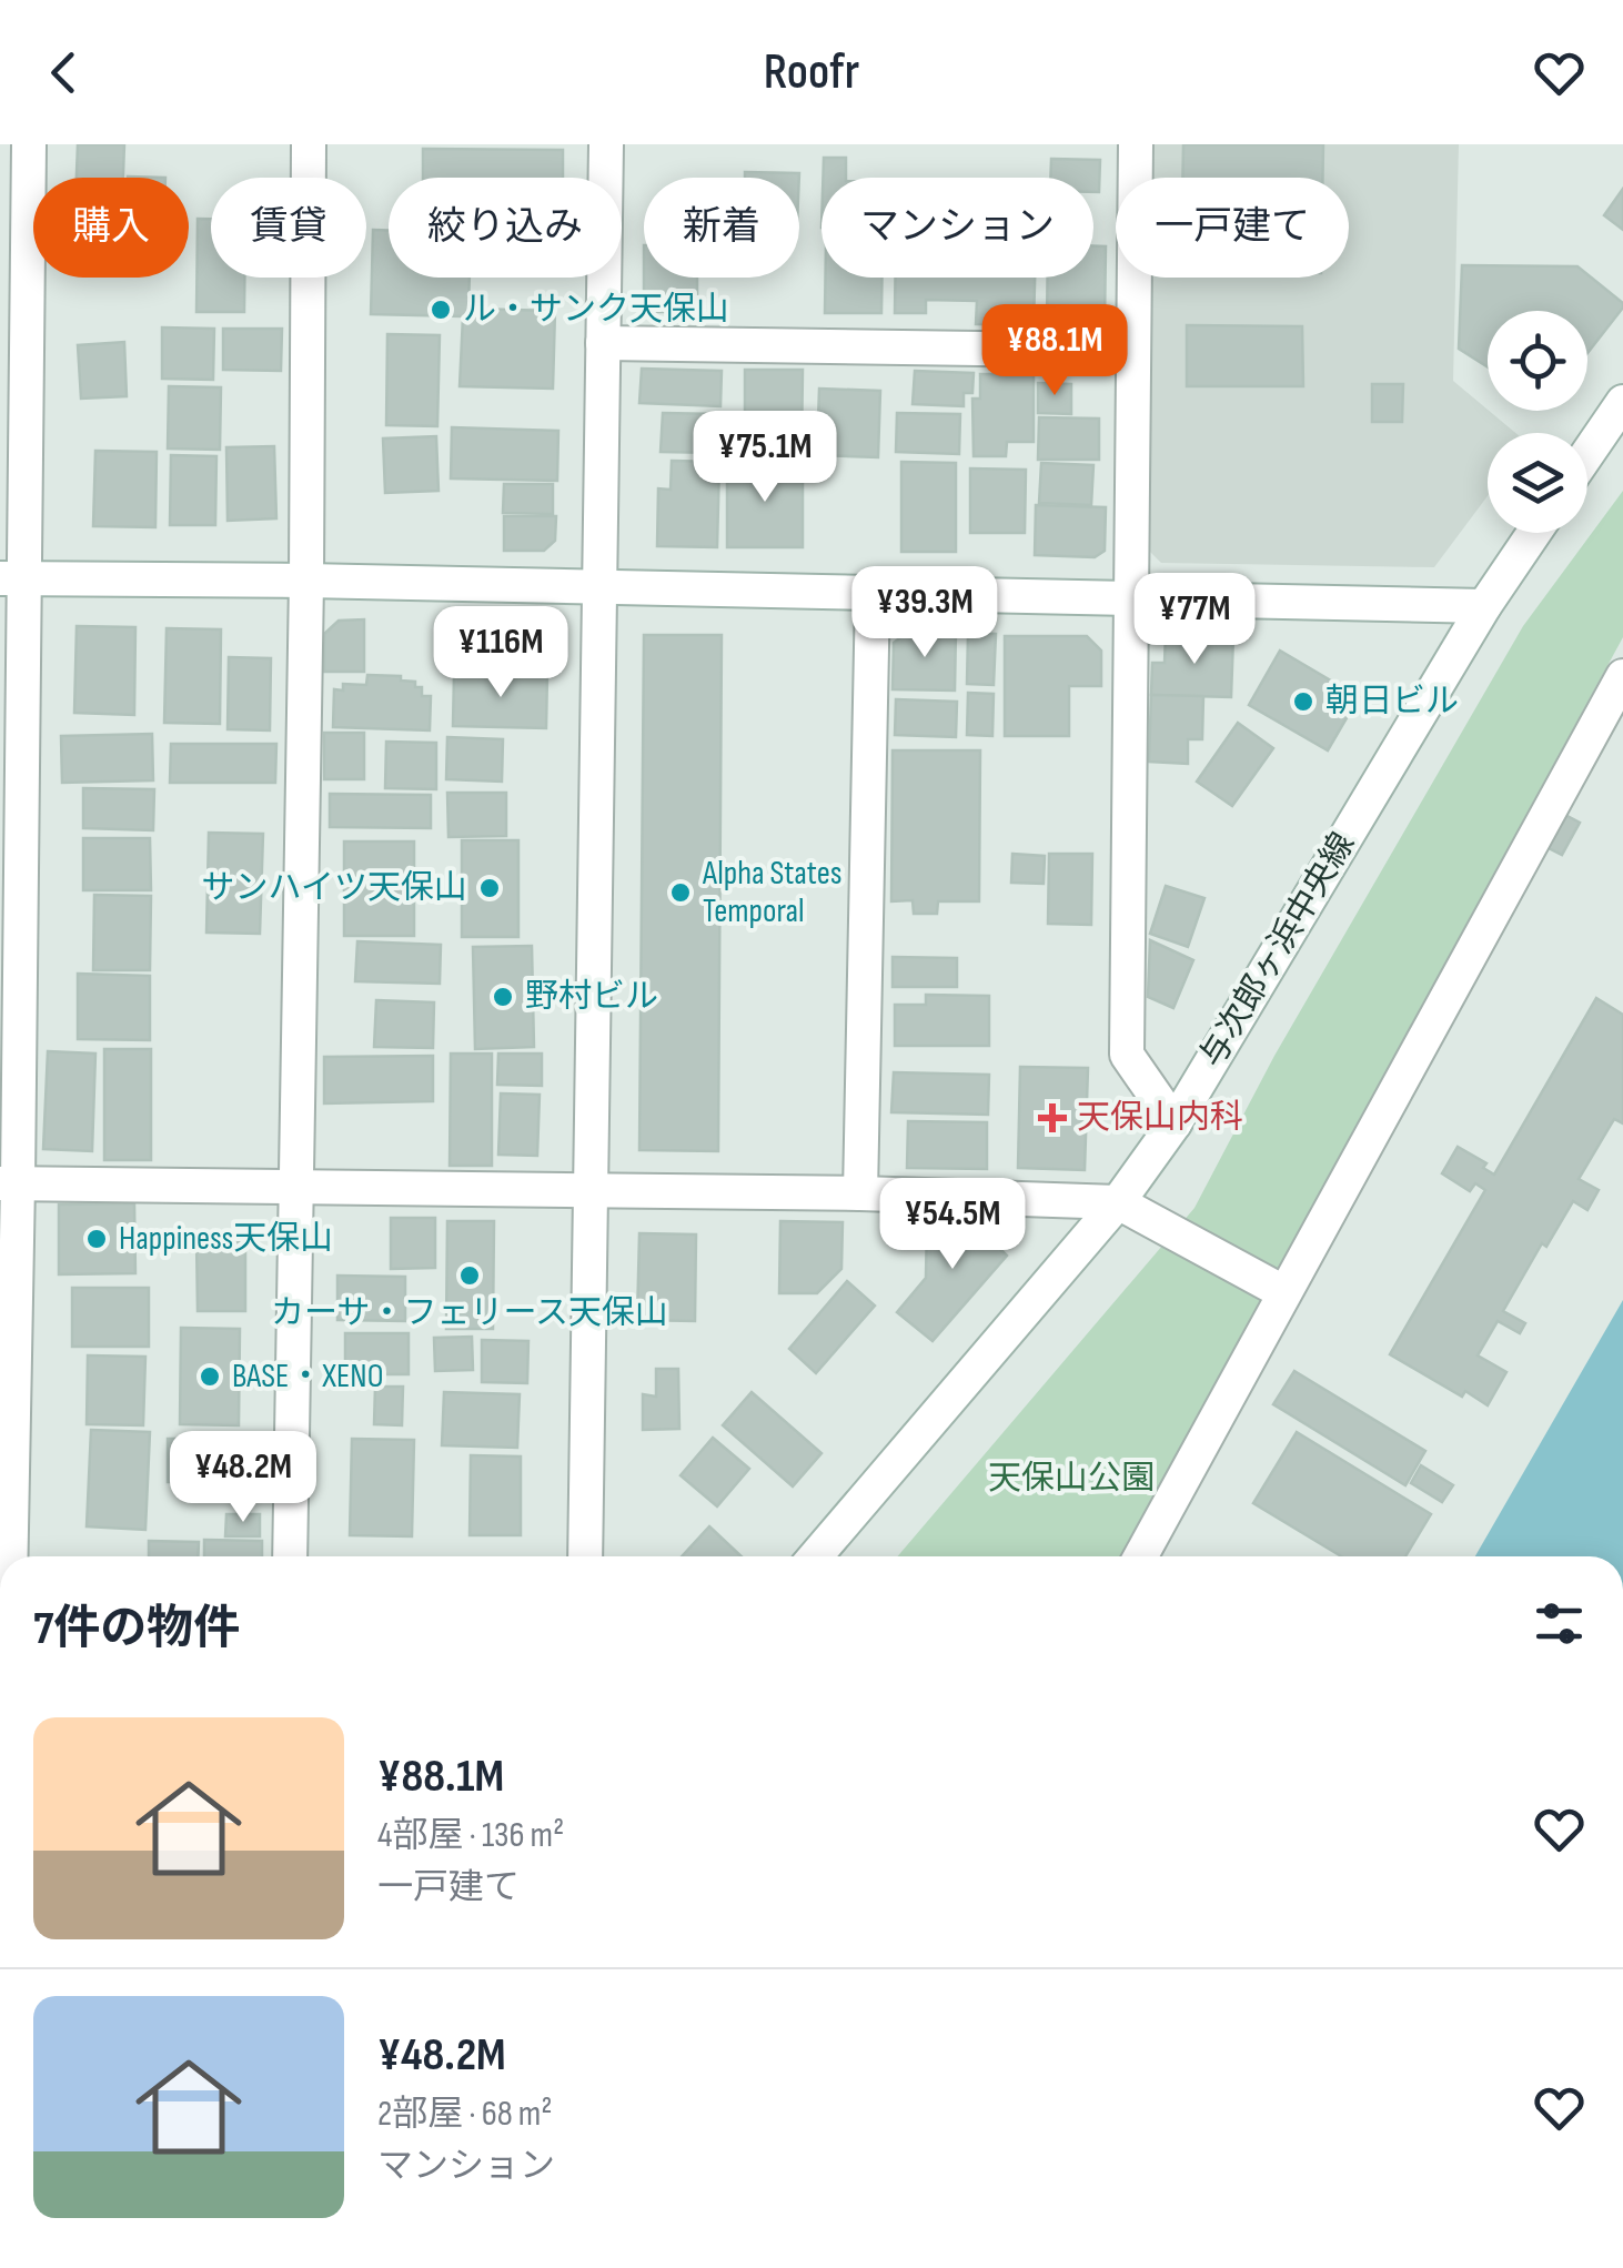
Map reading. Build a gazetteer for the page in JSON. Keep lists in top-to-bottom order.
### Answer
{
  "streets": {
    "street": ["与次郎ヶ浜中央線"]
  },
  "parks": ["天保山公園"],
  "places": {
    "other": [
      "ル・サンク天保山",
      "朝日ビル",
      "サンハイツ天保山",
      "Alpha States Temporal",
      "野村ビル",
      "Happiness天保山",
      "カーサ・フェリース天保山",
      "BASE・XENO"
    ],
    "health": ["天保山内科"]
  },
  "page": {
    "header": "Roofr",
    "chip": [
      "購入",
      "賃貸",
      "絞り込み",
      "新着",
      "マンション",
      "一戸建て"
    ],
    "price": [
      "¥88.1M",
      "¥75.1M",
      "¥39.3M",
      "¥77M",
      "¥116M",
      "¥54.5M",
      "¥48.2M"
    ],
    "heading": "7件の物件",
    "list": [
      {
        "name": "¥88.1M",
        "note": "4部屋 · 136 m² · 一戸建て"
      },
      {
        "name": "¥48.2M",
        "note": "2部屋 · 68 m² · マンション"
      }
    ]
  }
}
